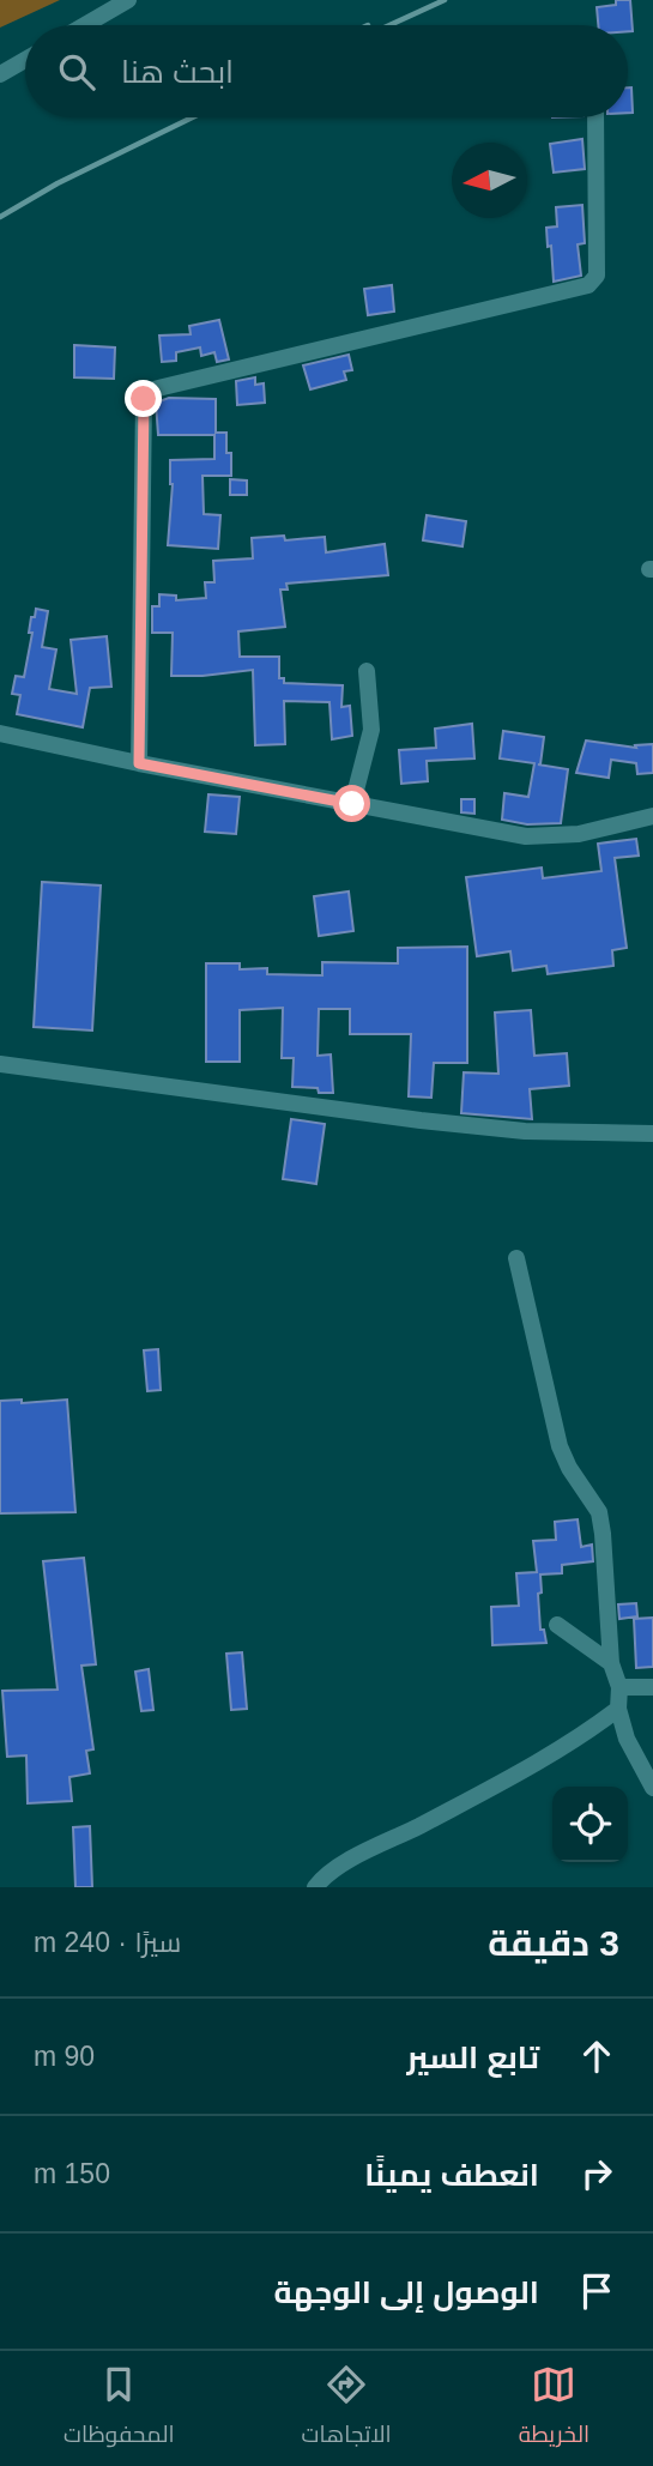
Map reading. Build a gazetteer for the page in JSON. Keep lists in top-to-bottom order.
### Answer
{
  "north": "left",
  "page": {
    "search": "ابحث هنا",
    "heading": ["3 دقيقة", "سيرًا · 240 m"],
    "list": [
      ["تابع السير", "90 m"],
      ["انعطف يمينًا", "150 m"],
      "الوصول إلى الوجهة"
    ],
    "nav": ["الخريطة", "الاتجاهات", "المحفوظات"]
  }
}
